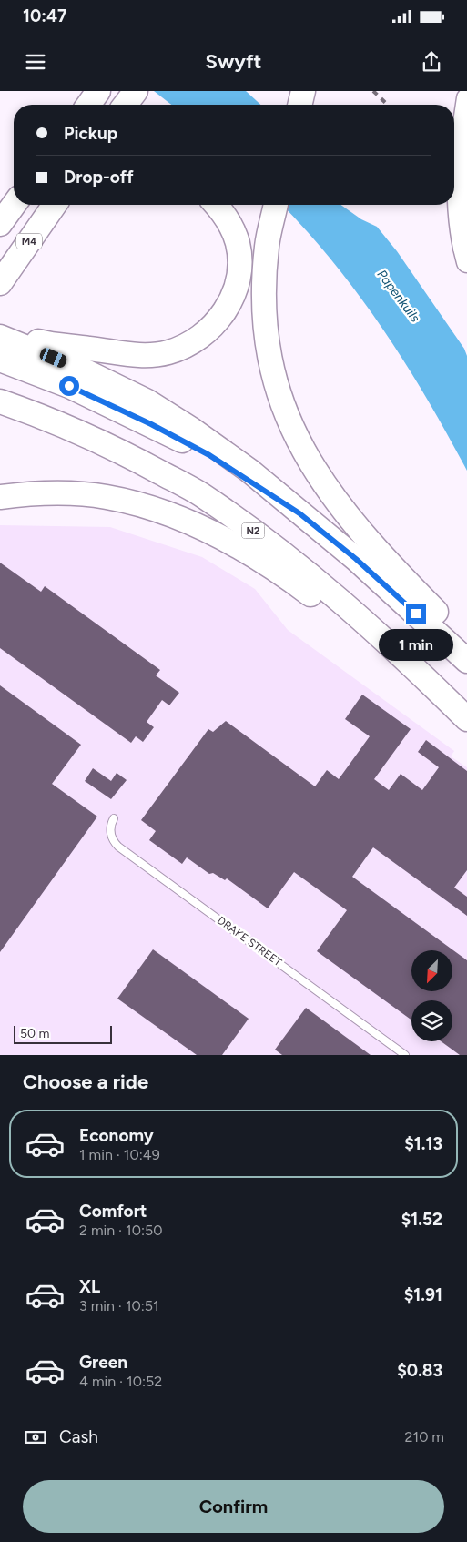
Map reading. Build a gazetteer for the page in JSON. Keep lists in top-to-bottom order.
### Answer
{
  "streets": {
    "highway": ["M4", "N2"],
    "lane": ["DRAKE STREET"]
  },
  "water": ["Papenkuils"],
  "scale_bar": "50 m",
  "north": "bottom left",
  "page": {
    "status": "10:47",
    "header": "Swyft",
    "banner": ["Pickup", "Drop-off"],
    "bubble": "1 min",
    "scale": "50 m",
    "heading": "Choose a ride",
    "list": [
      {
        "name": "Economy",
        "note": "1 min · 10:49",
        "value": "$1.13"
      },
      {
        "name": "Comfort",
        "note": "2 min · 10:50",
        "value": "$1.52"
      },
      {
        "name": "XL",
        "note": "3 min · 10:51",
        "value": "$1.91"
      },
      {
        "name": "Green",
        "note": "4 min · 10:52",
        "value": "$0.83"
      }
    ],
    "pay": ["Cash", "210 m"],
    "buttons": "Confirm"
  }
}
